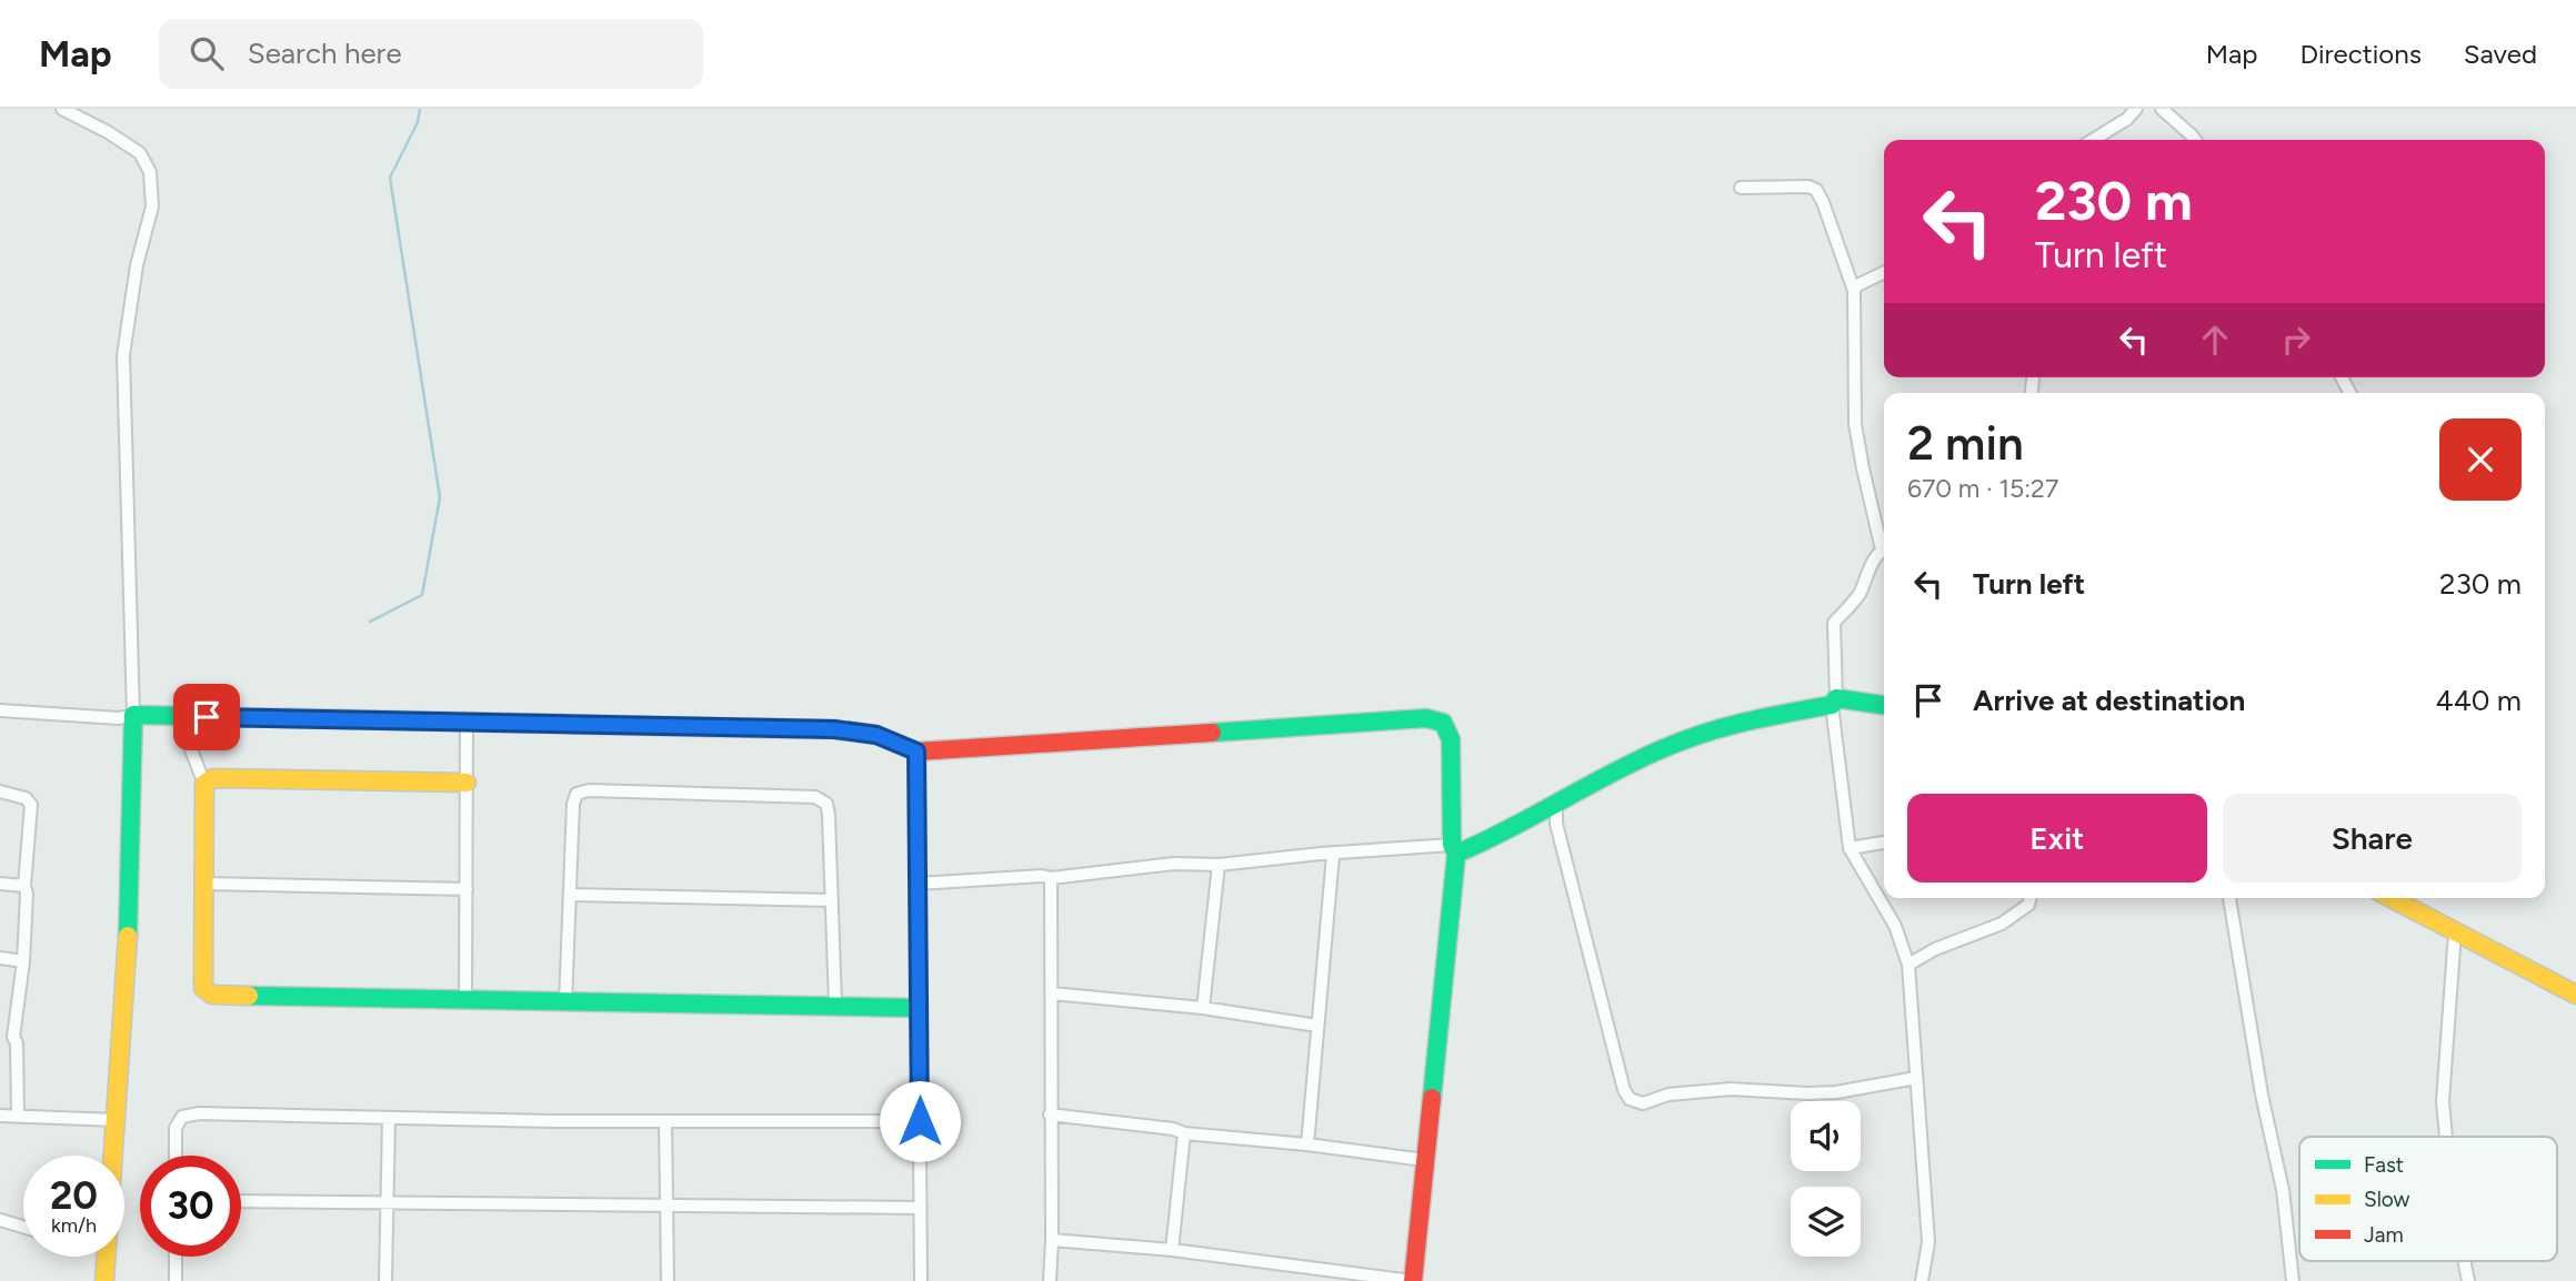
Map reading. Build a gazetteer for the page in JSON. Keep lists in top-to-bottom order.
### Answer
{
  "legend": ["Fast", "Slow", "Jam"],
  "page": {
    "header": "Map",
    "search": "Search here",
    "nav": ["Map", "Directions", "Saved"],
    "turn": ["230 m", "Turn left"],
    "heading": ["2 min", "670 m · 15:27"],
    "list": [
      {
        "name": "Turn left",
        "value": "230 m"
      },
      {
        "name": "Arrive at destination",
        "value": "440 m"
      }
    ],
    "buttons": ["Exit", "Share"],
    "speed": "20 km/h",
    "limit": "30"
  }
}
